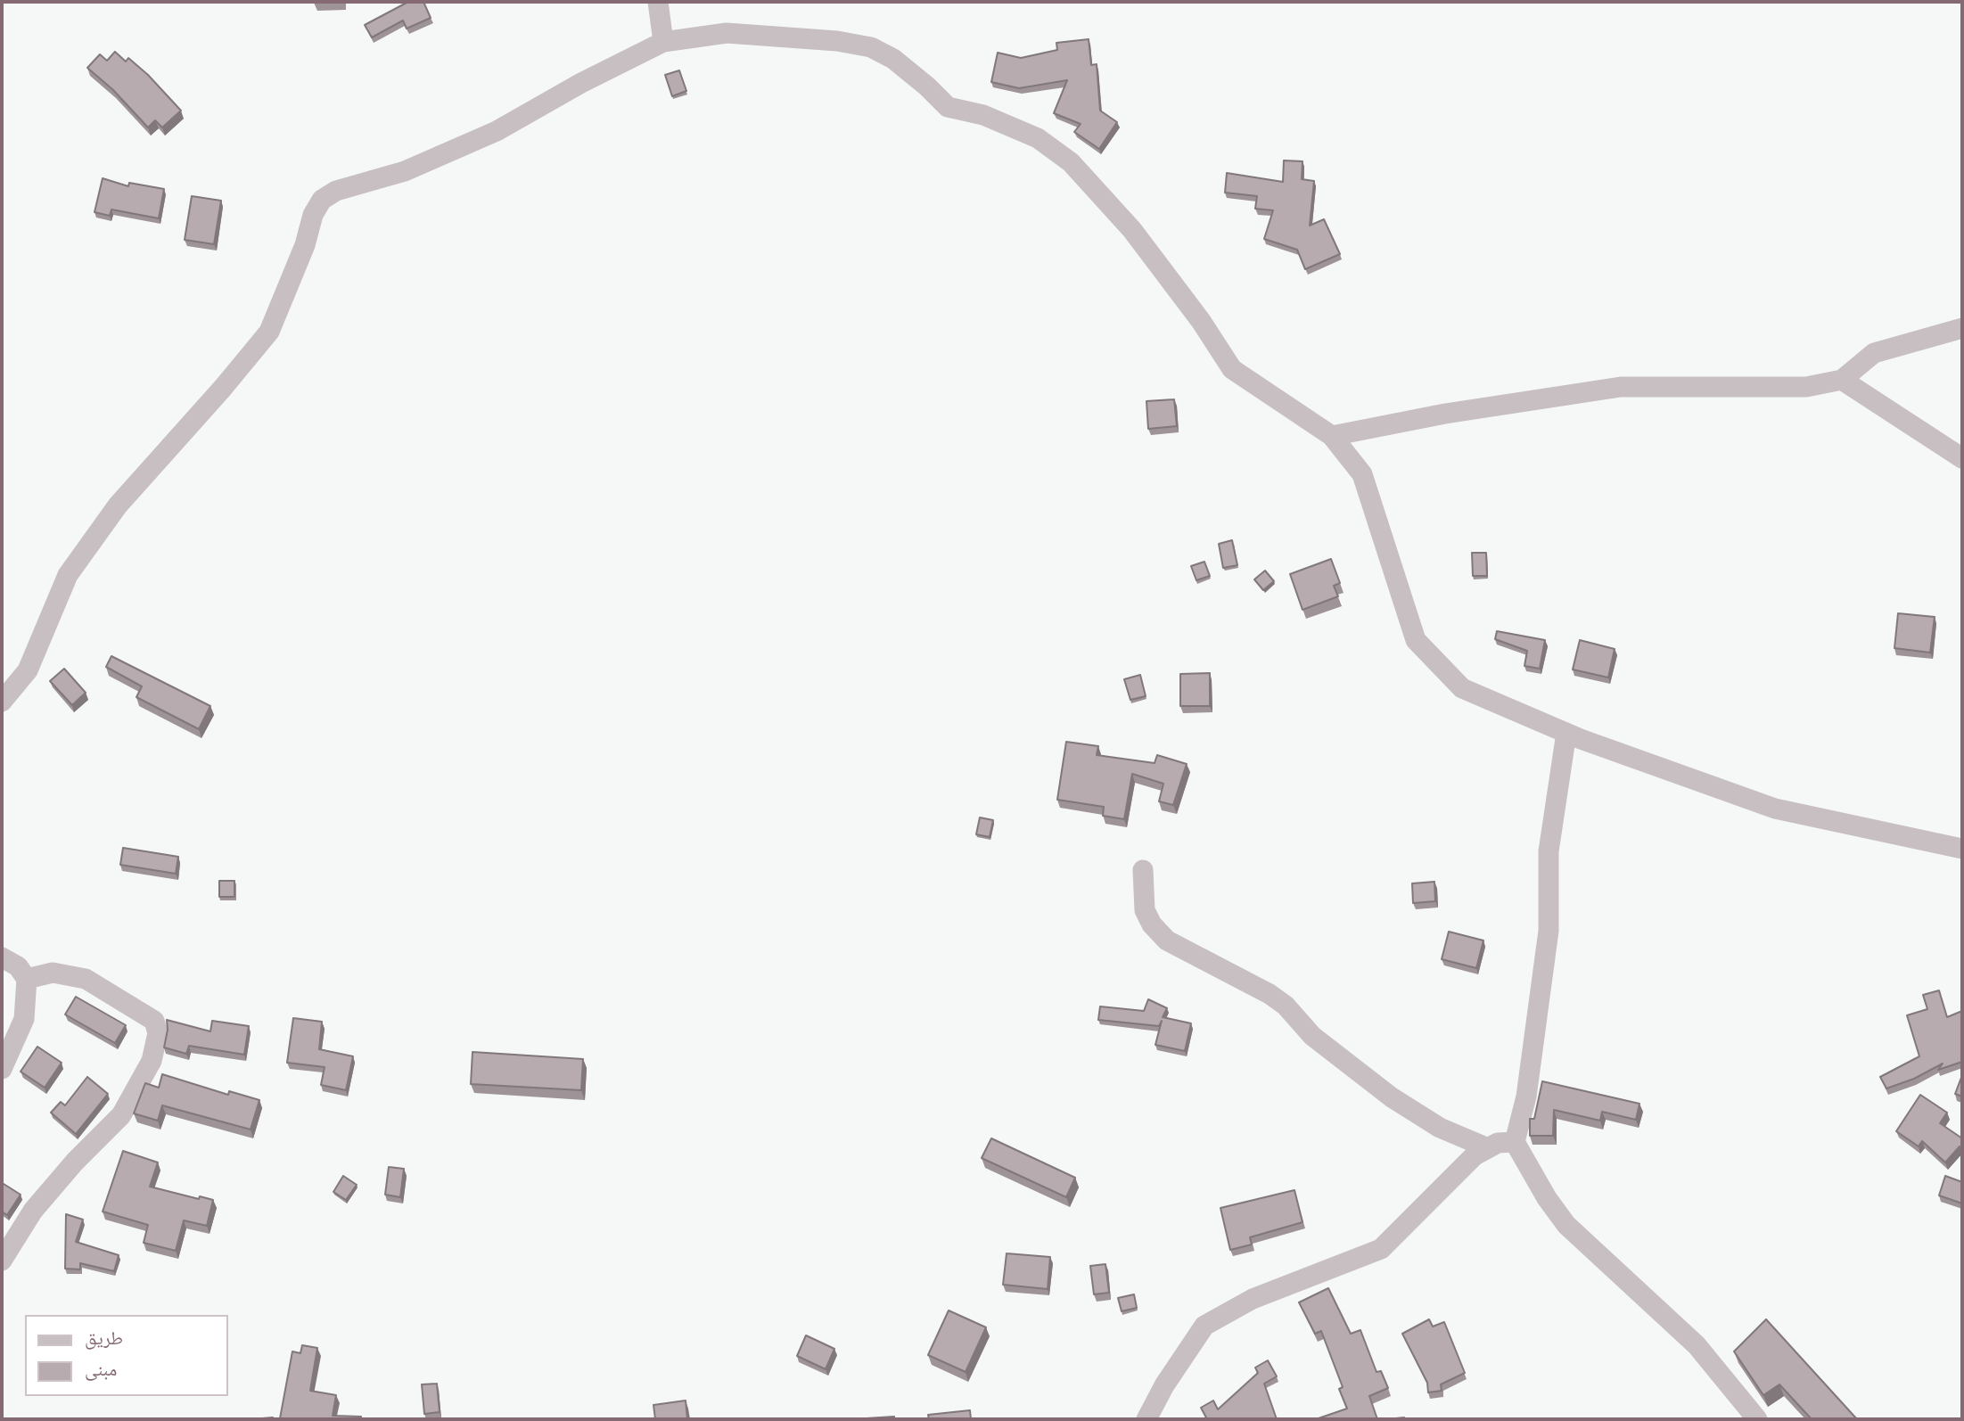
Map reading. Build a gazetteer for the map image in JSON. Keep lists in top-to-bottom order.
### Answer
{
  "legend": ["طريق", "مبنى"]
}
